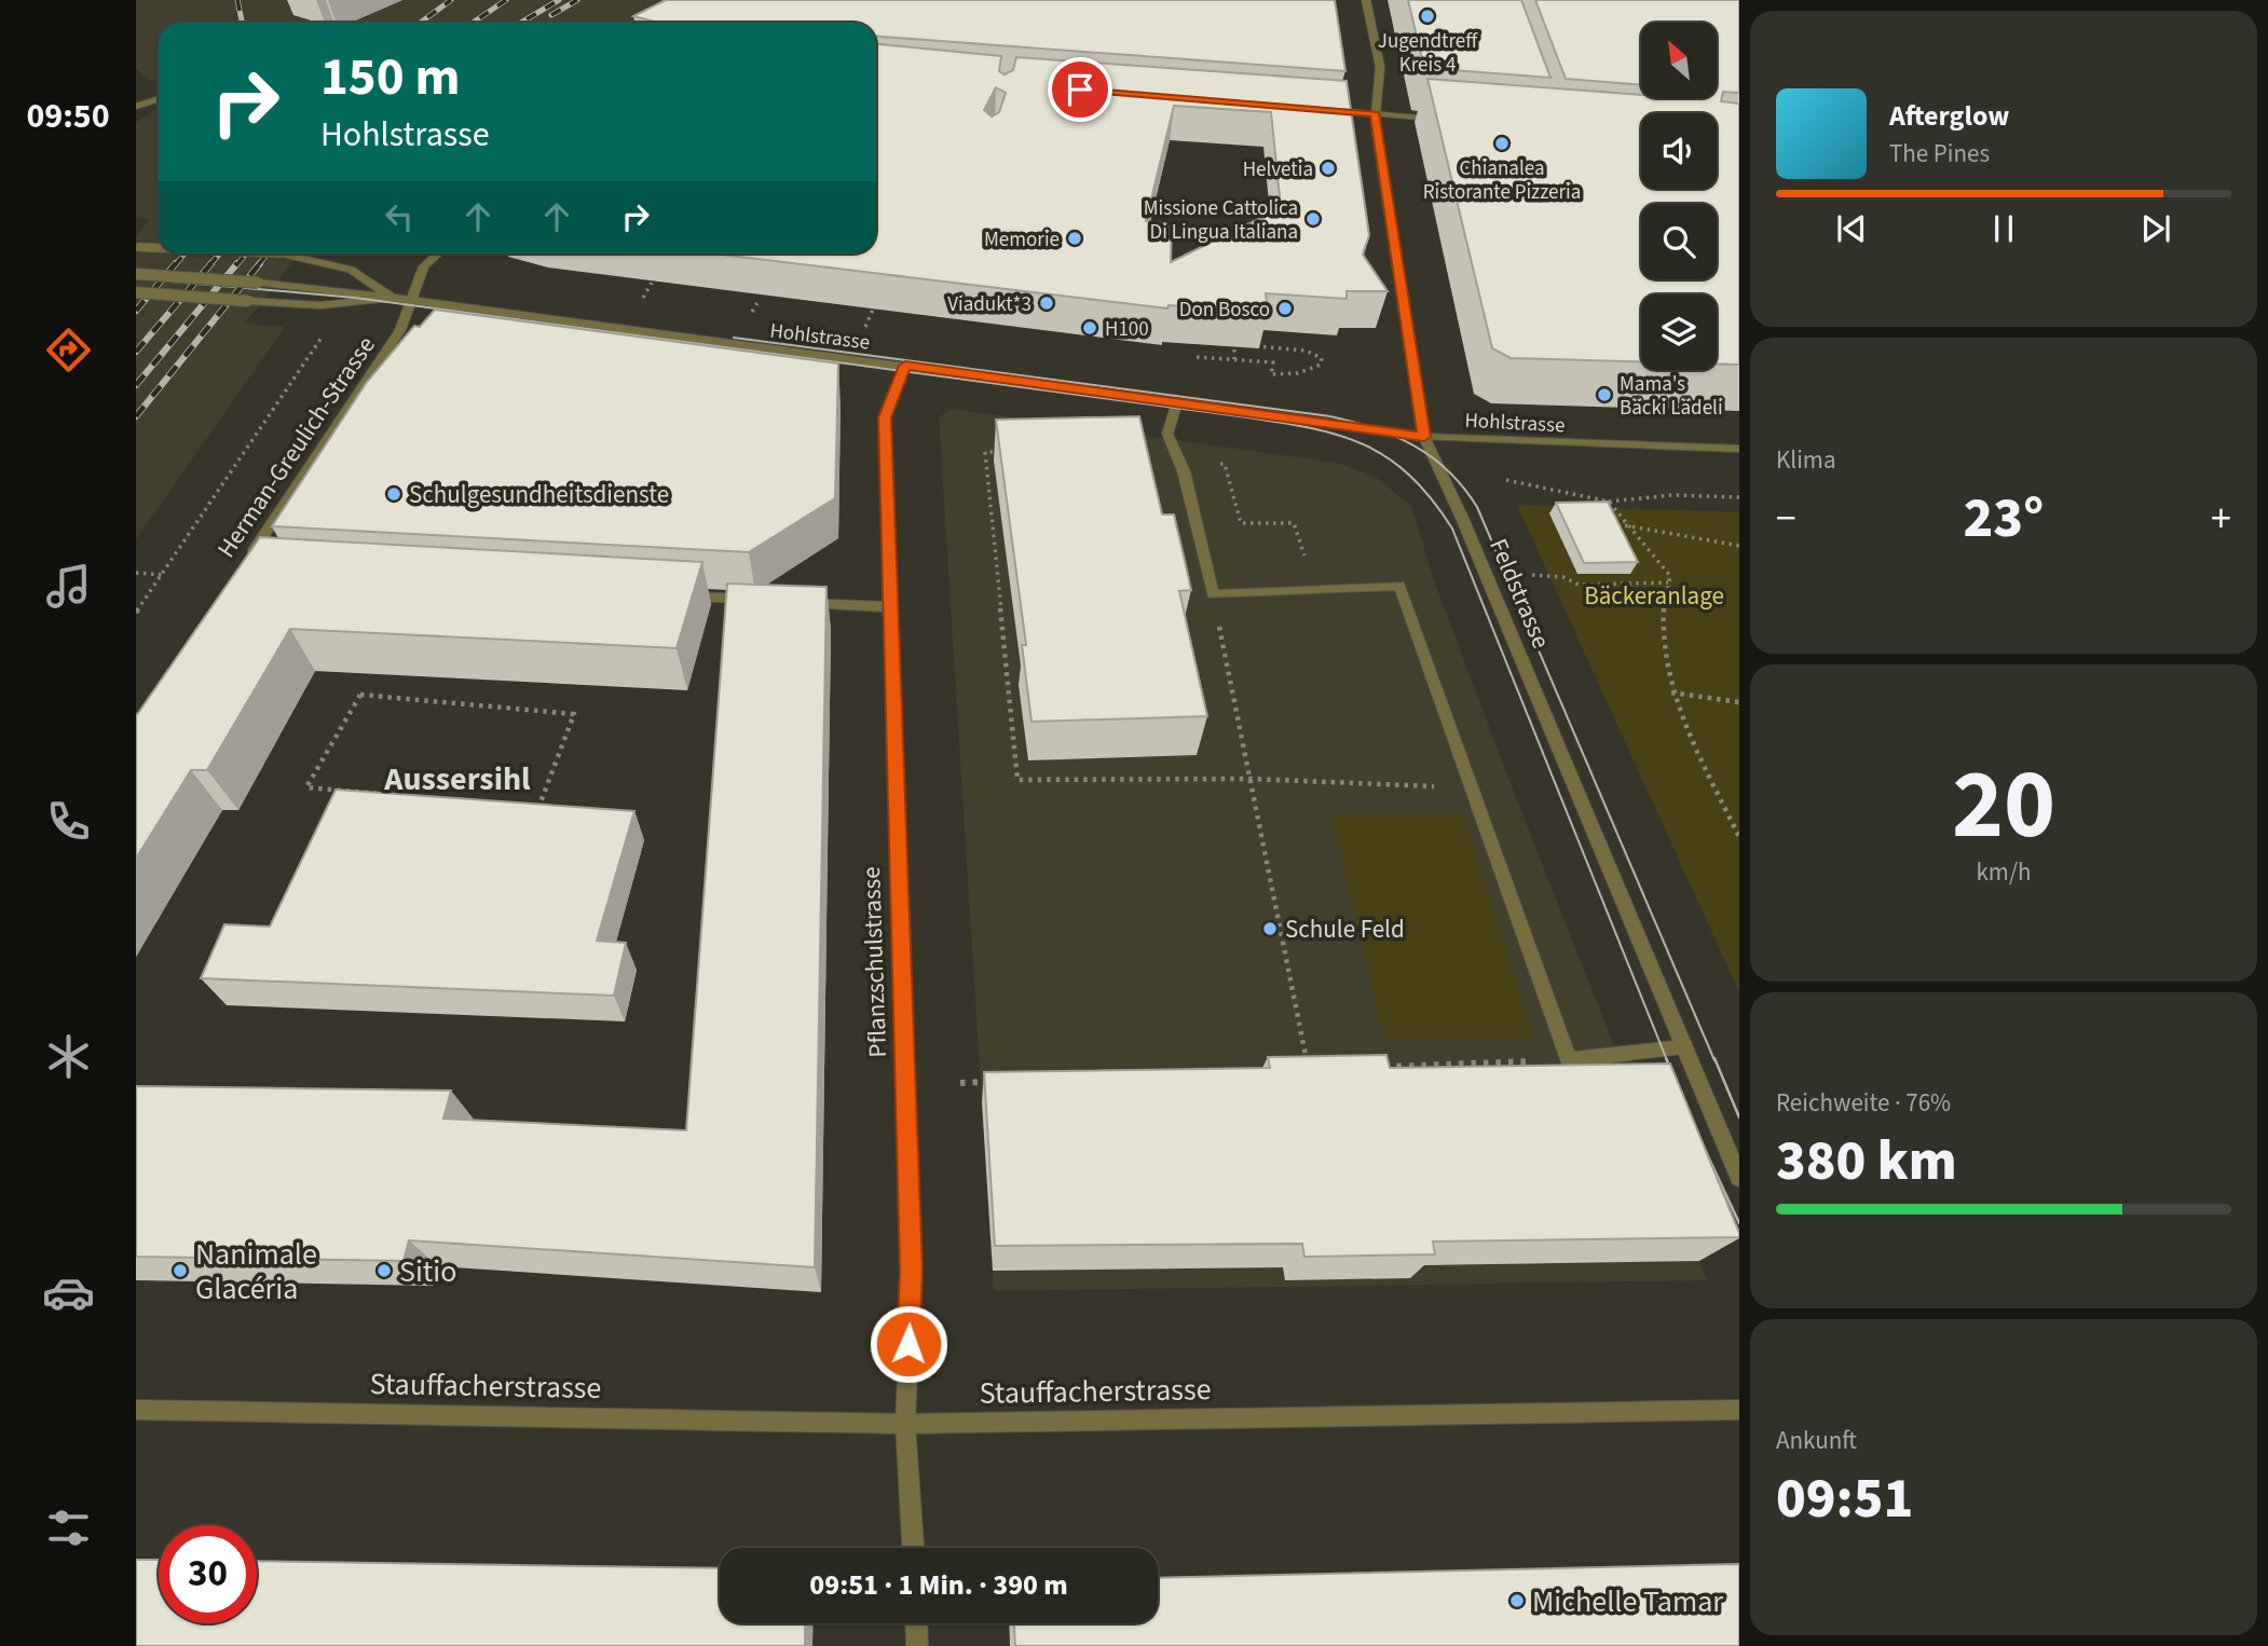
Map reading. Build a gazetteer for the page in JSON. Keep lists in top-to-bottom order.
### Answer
{
  "streets": {
    "street": [
      "Hohlstrasse",
      "Herman-Greulich-Strasse",
      "Feldstrasse",
      "Pflanzschulstrasse",
      "Stauffacherstrasse"
    ]
  },
  "crossings": [
    ["Hohlstrasse", "Herman-Greulich-Strasse"],
    ["Hohlstrasse", "Feldstrasse"],
    ["Hohlstrasse", "Pflanzschulstrasse"],
    ["Pflanzschulstrasse", "Stauffacherstrasse"]
  ],
  "districts": ["Aussersihl"],
  "parks": ["Bäckeranlage"],
  "places": [
    "Jugendtreff Kreis 4",
    "Chianalea Ristorante Pizzeria",
    "Helvetia",
    "Missione Cattolica Di Lingua Italiana",
    "Memorie",
    "Viadukt*3",
    "Don Bosco",
    "H100",
    "Mama's Bäcki Lädeli",
    "Schulgesundheitsdienste",
    "Schule Feld",
    "Nanimale Glacéria",
    "Sitio",
    "Michelle Tamar"
  ],
  "north": "top left",
  "page": {
    "tabs": "09:50",
    "turn": ["150 m", "Hohlstrasse"],
    "song": ["Afterglow", "The Pines"],
    "tile": [
      "Klima",
      ["20", "km/h"],
      ["Reichweite · 76%", "380 km"],
      ["Ankunft", "09:51"]
    ],
    "heat": ["−", "23°", "+"],
    "limit": "30",
    "trip": "09:51 · 1 Min. · 390 m"
  }
}
